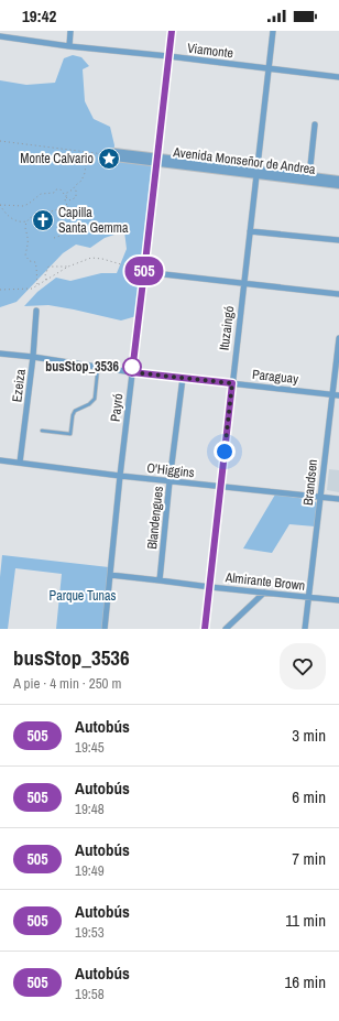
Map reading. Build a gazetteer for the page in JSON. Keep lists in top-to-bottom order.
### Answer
{
  "streets": {
    "street": [
      "Viamonte",
      "Avenida Monseñor de Andrea",
      "Ituzaingó",
      "Paraguay",
      "Ezeiza",
      "Payró",
      "O'Higgins",
      "Brandsen",
      "Blandengues",
      "Almirante Brown"
    ]
  },
  "crossings": [
    ["Viamonte", "Ituzaingó"],
    ["Viamonte", "Payró"],
    ["Avenida Monseñor de Andrea", "Ituzaingó"],
    ["Avenida Monseñor de Andrea", "Payró"],
    ["Ituzaingó", "Paraguay"],
    ["Ituzaingó", "O'Higgins"],
    ["Ituzaingó", "Almirante Brown"],
    ["Paraguay", "Ezeiza"],
    ["Paraguay", "Payró"],
    ["Paraguay", "Brandsen"],
    ["Paraguay", "Blandengues"],
    ["Ezeiza", "O'Higgins"],
    ["Payró", "O'Higgins"],
    ["Payró", "Almirante Brown"],
    ["O'Higgins", "Brandsen"],
    ["O'Higgins", "Blandengues"],
    ["Brandsen", "Almirante Brown"],
    ["Blandengues", "Almirante Brown"]
  ],
  "parks": ["Parque Tunas"],
  "places": {
    "place": ["Monte Calvario"],
    "church": ["Capilla Santa Gemma"],
    "other": ["busStop_3536"]
  },
  "lines": ["bus line 505"],
  "page": {
    "status": "19:42",
    "on_map": "505",
    "heading": ["busStop_3536", "A pie · 4 min · 250 m"],
    "list": [
      {
        "mark": "505",
        "name": "Autobús",
        "note": "19:45",
        "value": "3 min"
      },
      {
        "mark": "505",
        "name": "Autobús",
        "note": "19:48",
        "value": "6 min"
      },
      {
        "mark": "505",
        "name": "Autobús",
        "note": "19:49",
        "value": "7 min"
      },
      {
        "mark": "505",
        "name": "Autobús",
        "note": "19:53",
        "value": "11 min"
      },
      {
        "mark": "505",
        "name": "Autobús",
        "note": "19:58",
        "value": "16 min"
      }
    ]
  }
}
